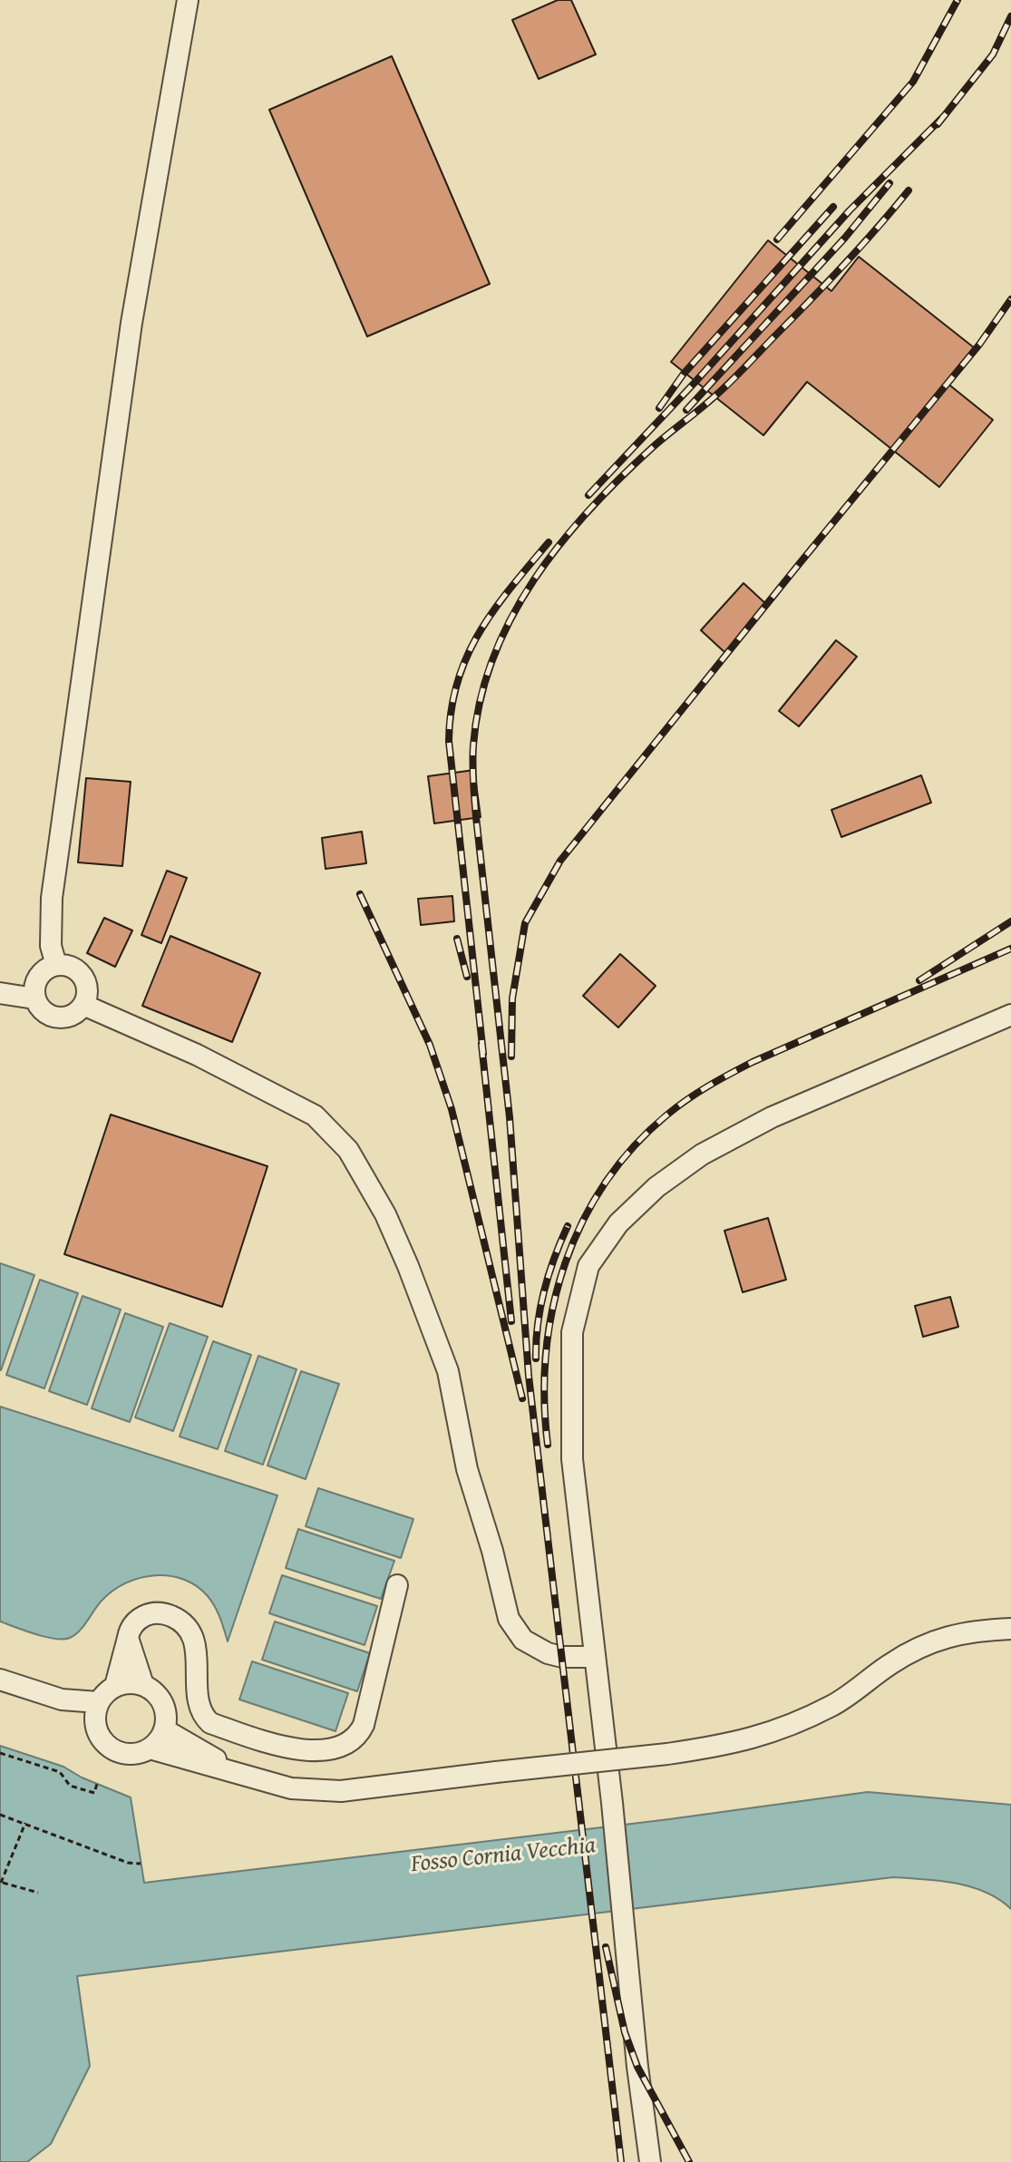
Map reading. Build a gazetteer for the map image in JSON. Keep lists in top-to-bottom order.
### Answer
{
  "water": ["Fosso Cornia Vecchia"]
}
